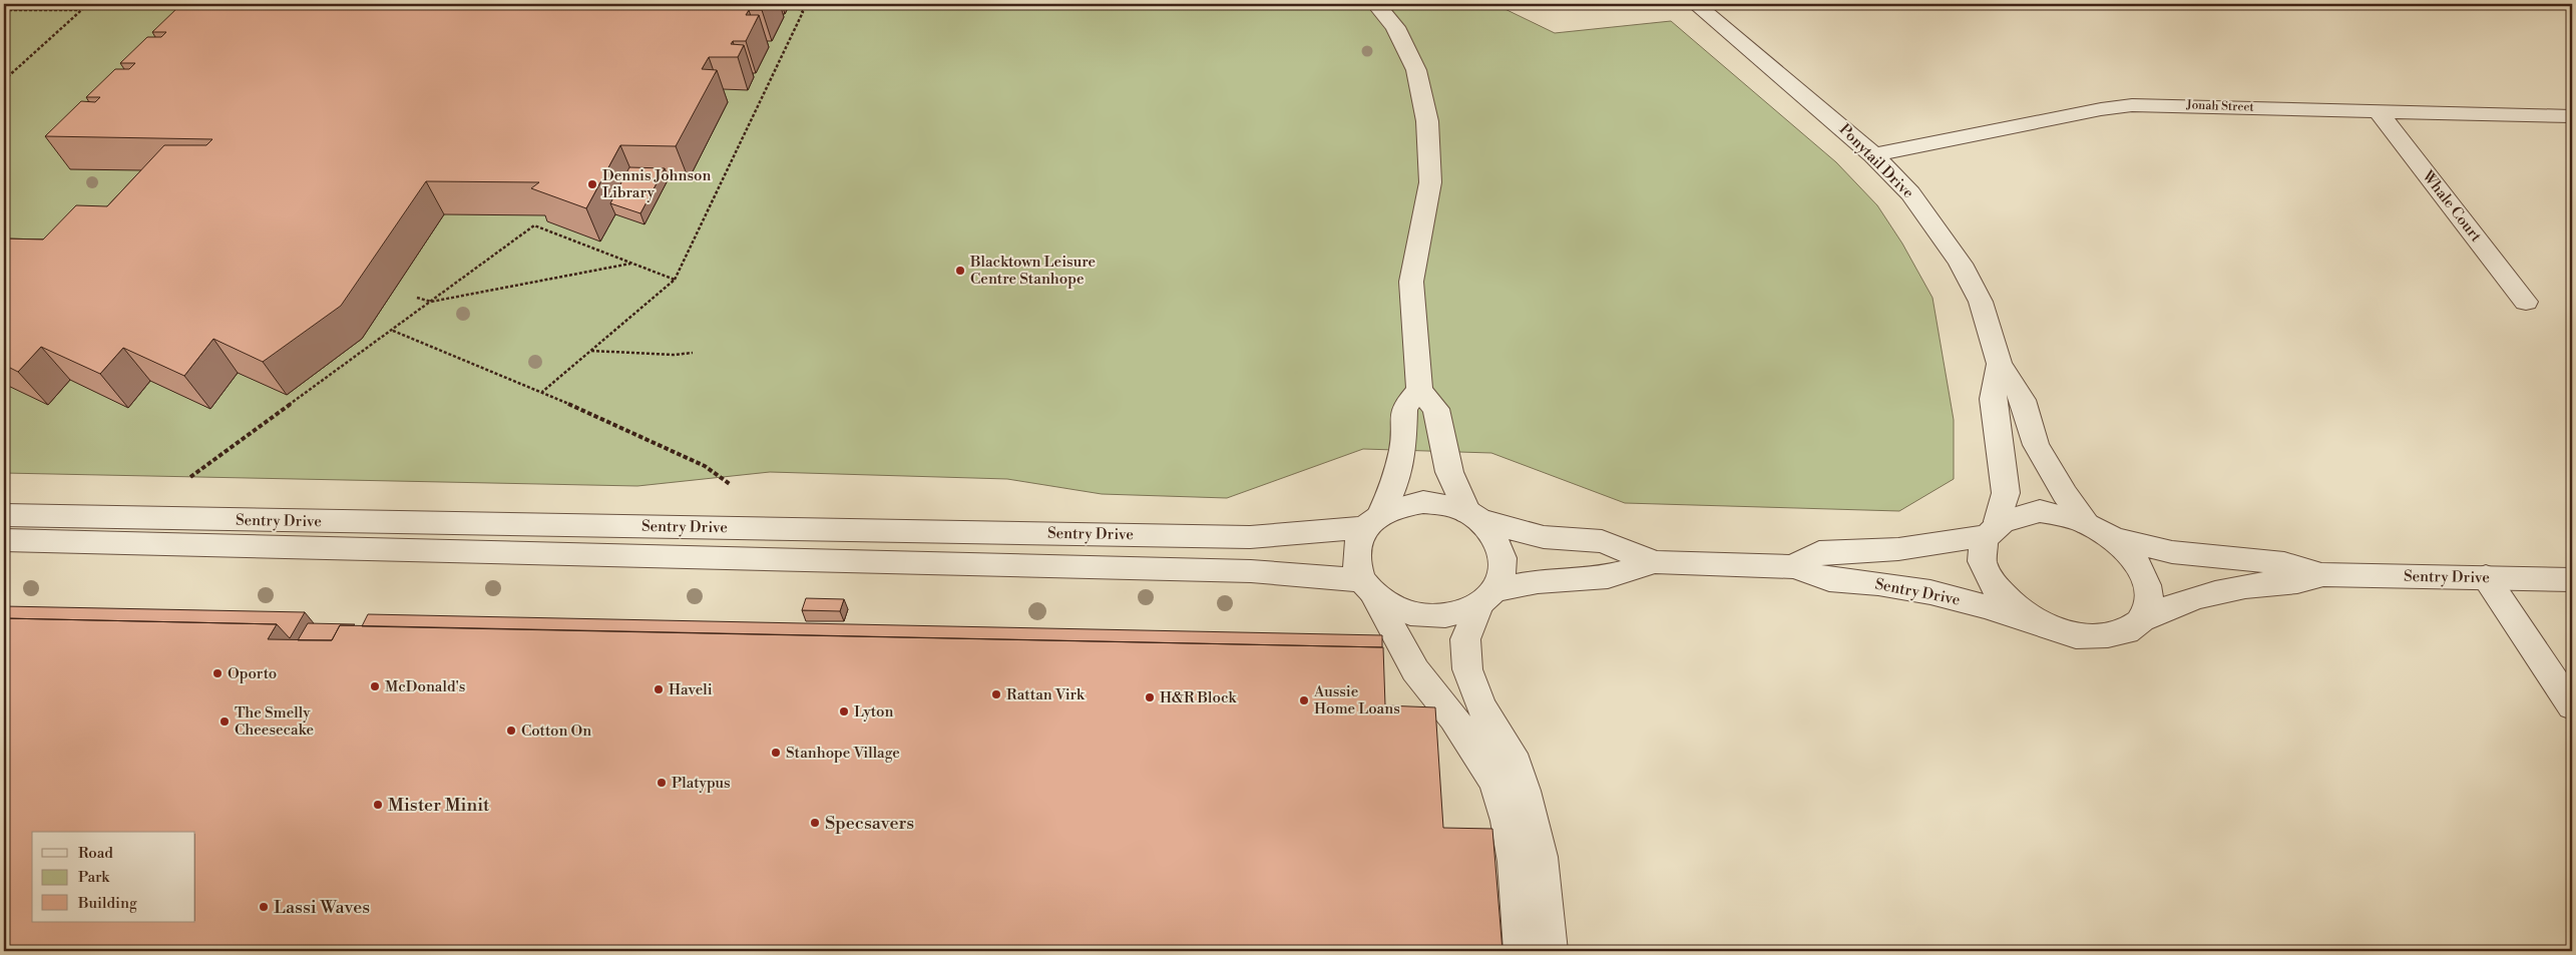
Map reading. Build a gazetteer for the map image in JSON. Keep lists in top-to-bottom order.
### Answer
{
  "streets": {
    "street": [
      "Jonah Street",
      "Ponytail Drive",
      "Whale Court",
      "Sentry Drive"
    ]
  },
  "crossings": [
    ["Jonah Street", "Ponytail Drive"],
    ["Jonah Street", "Whale Court"],
    ["Ponytail Drive", "Sentry Drive"]
  ],
  "places": [
    "Dennis Johnson Library",
    "Blacktown Leisure Centre Stanhope",
    "Oporto",
    "McDonald's",
    "Haveli",
    "Rattan Virk",
    "H&R Block",
    "Aussie Home Loans",
    "Lyton",
    "The Smelly Cheesecake",
    "Cotton On",
    "Stanhope Village",
    "Platypus",
    "Mister Minit",
    "Specsavers",
    "Lassi Waves"
  ],
  "legend": ["Road", "Park", "Building"]
}
